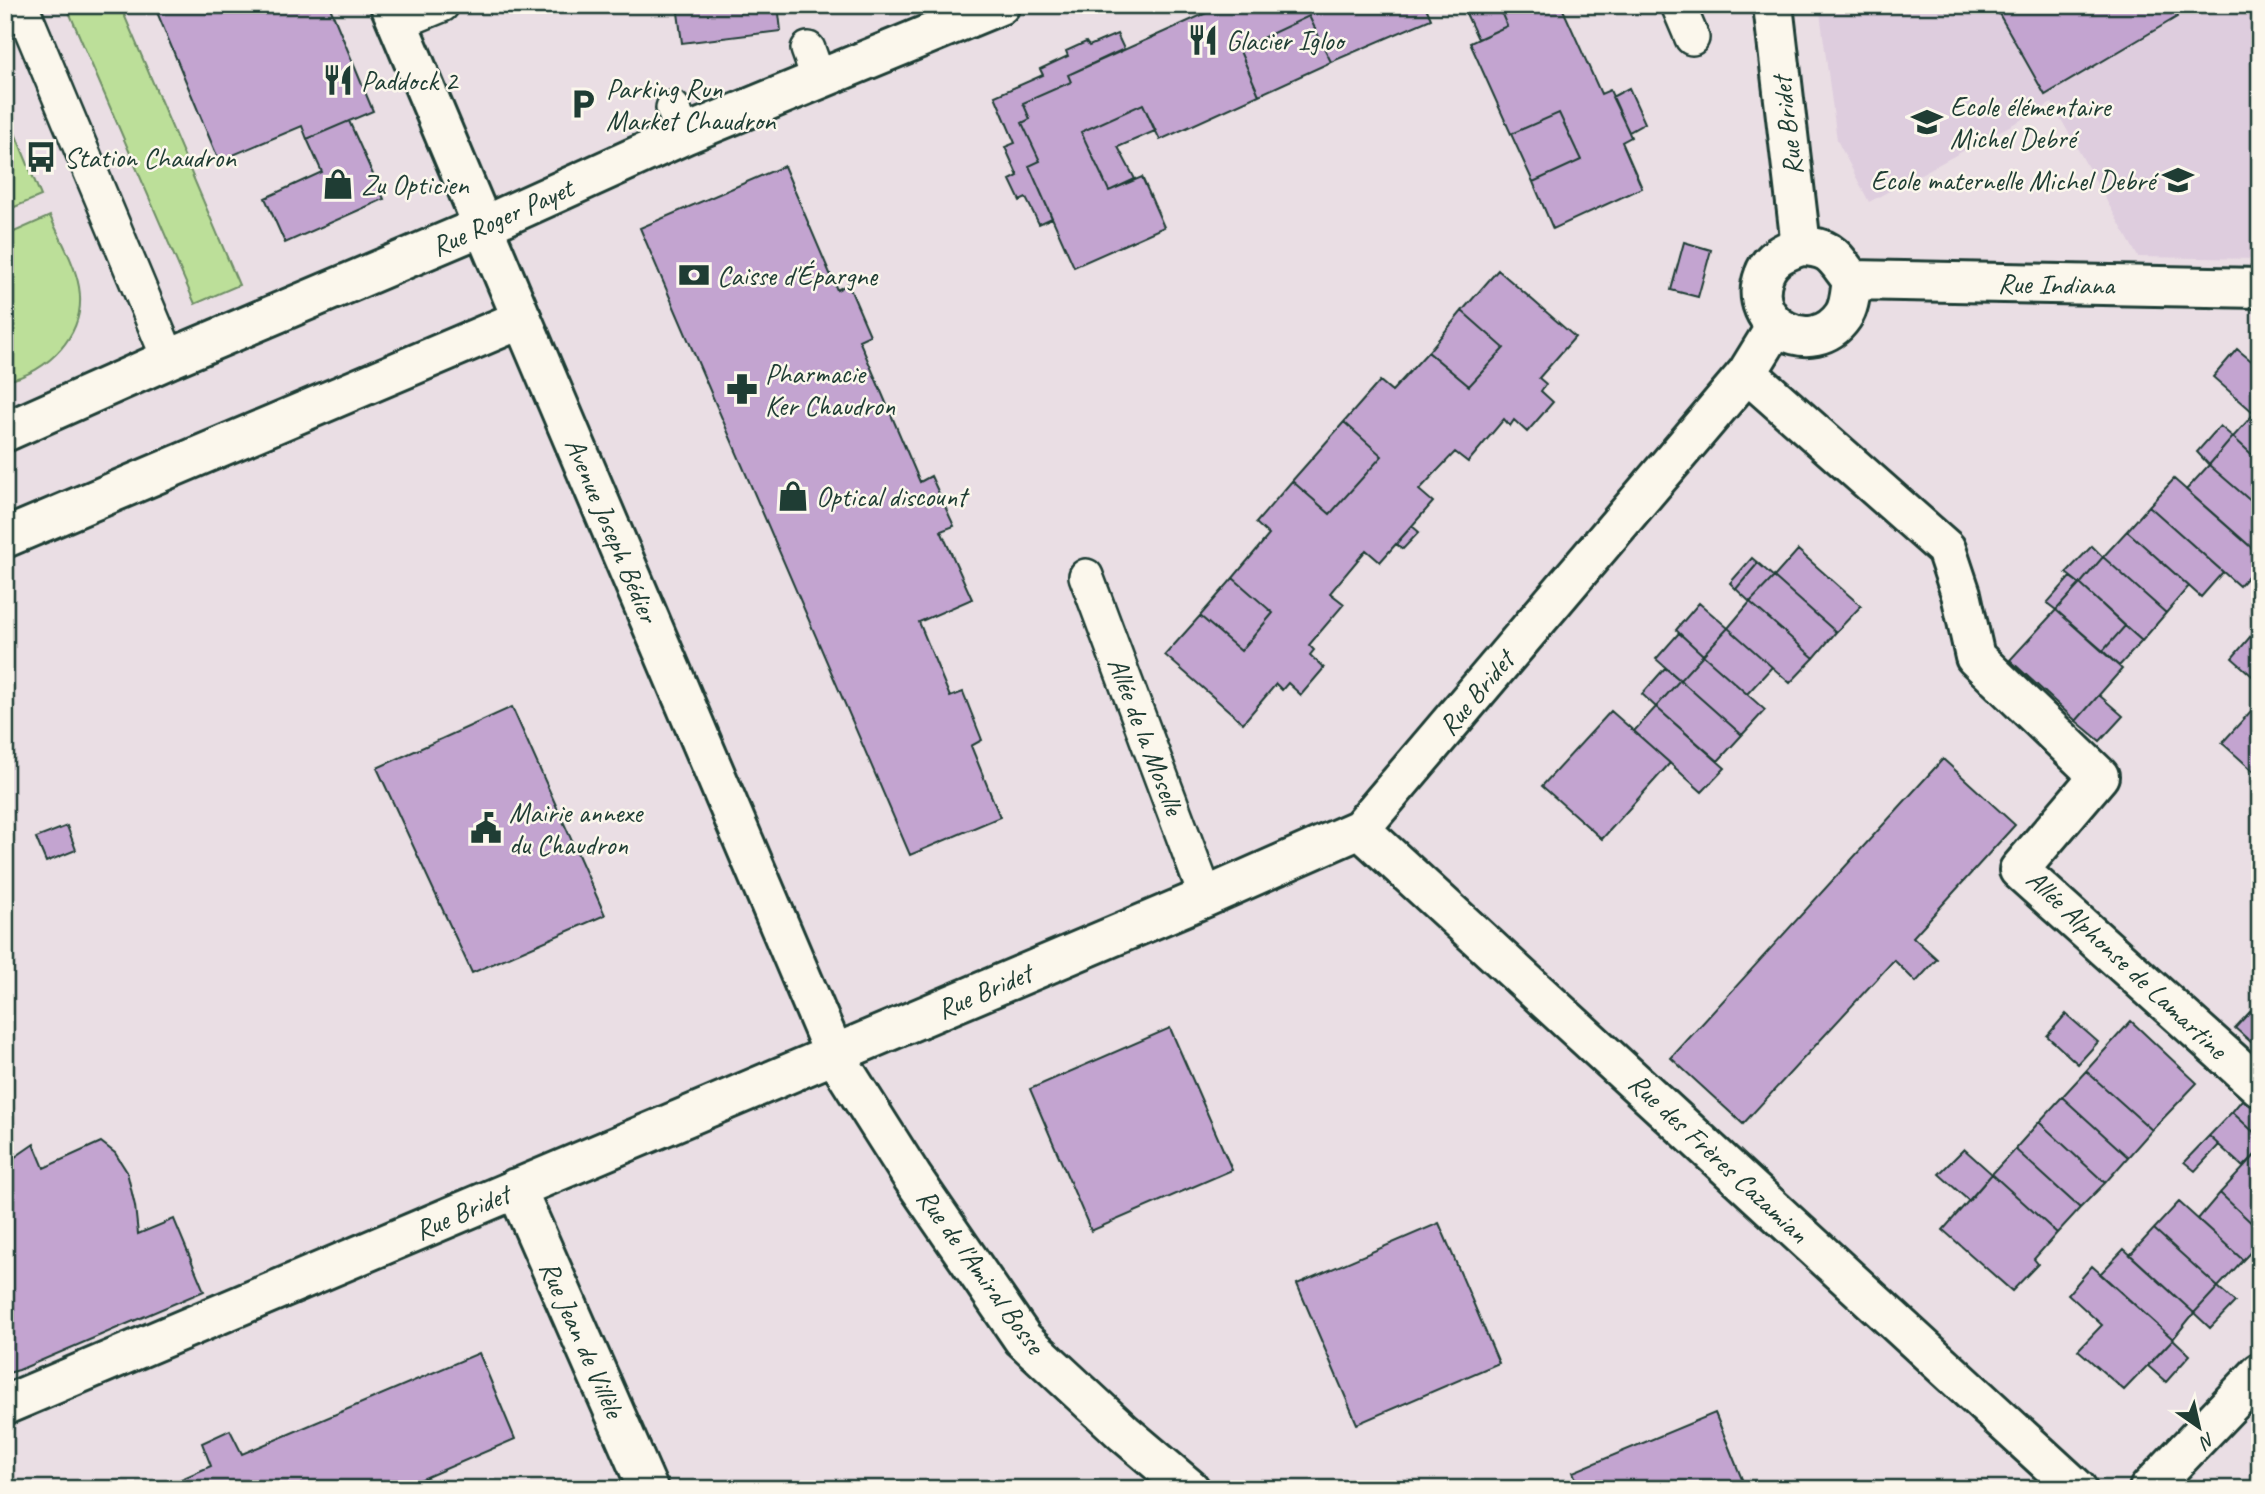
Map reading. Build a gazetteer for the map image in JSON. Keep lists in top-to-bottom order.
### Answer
{
  "streets": {
    "street": [
      "Rue Bridet",
      "Rue Roger Payet",
      "Rue Indiana",
      "Avenue Joseph Bédier",
      "Allée Alphonse de Lamartine",
      "Rue des Frères Cazamian",
      "Rue de l'Amiral Bosse",
      "Rue Jean de Villèle"
    ],
    "lane": ["Allée de la Moselle"]
  },
  "crossings": [
    ["Rue Bridet", "Rue Indiana"],
    ["Rue Bridet", "Avenue Joseph Bédier"],
    ["Rue Bridet", "Allée de la Moselle"],
    ["Rue Bridet", "Allée Alphonse de Lamartine"],
    ["Rue Bridet", "Rue des Frères Cazamian"],
    ["Rue Bridet", "Rue de l'Amiral Bosse"],
    ["Rue Bridet", "Rue Jean de Villèle"],
    ["Rue Roger Payet", "Avenue Joseph Bédier"],
    ["Avenue Joseph Bédier", "Rue de l'Amiral Bosse"]
  ],
  "places": {
    "restaurant": ["Glacier Igloo", "Paddock 2"],
    "parking": ["Parking Run Market Chaudron"],
    "school or university": ["Ecole élémentaire Michel Debré", "Ecole maternelle Michel Debré"],
    "bus stop": ["Station Chaudron"],
    "shop": ["Zu Opticien", "Optical discount"],
    "bank": ["Caisse d'Épargne"],
    "pharmacy": ["Pharmacie Ker Chaudron"],
    "public building": ["Mairie annexe du Chaudron"]
  },
  "north": "bottom right"
}
